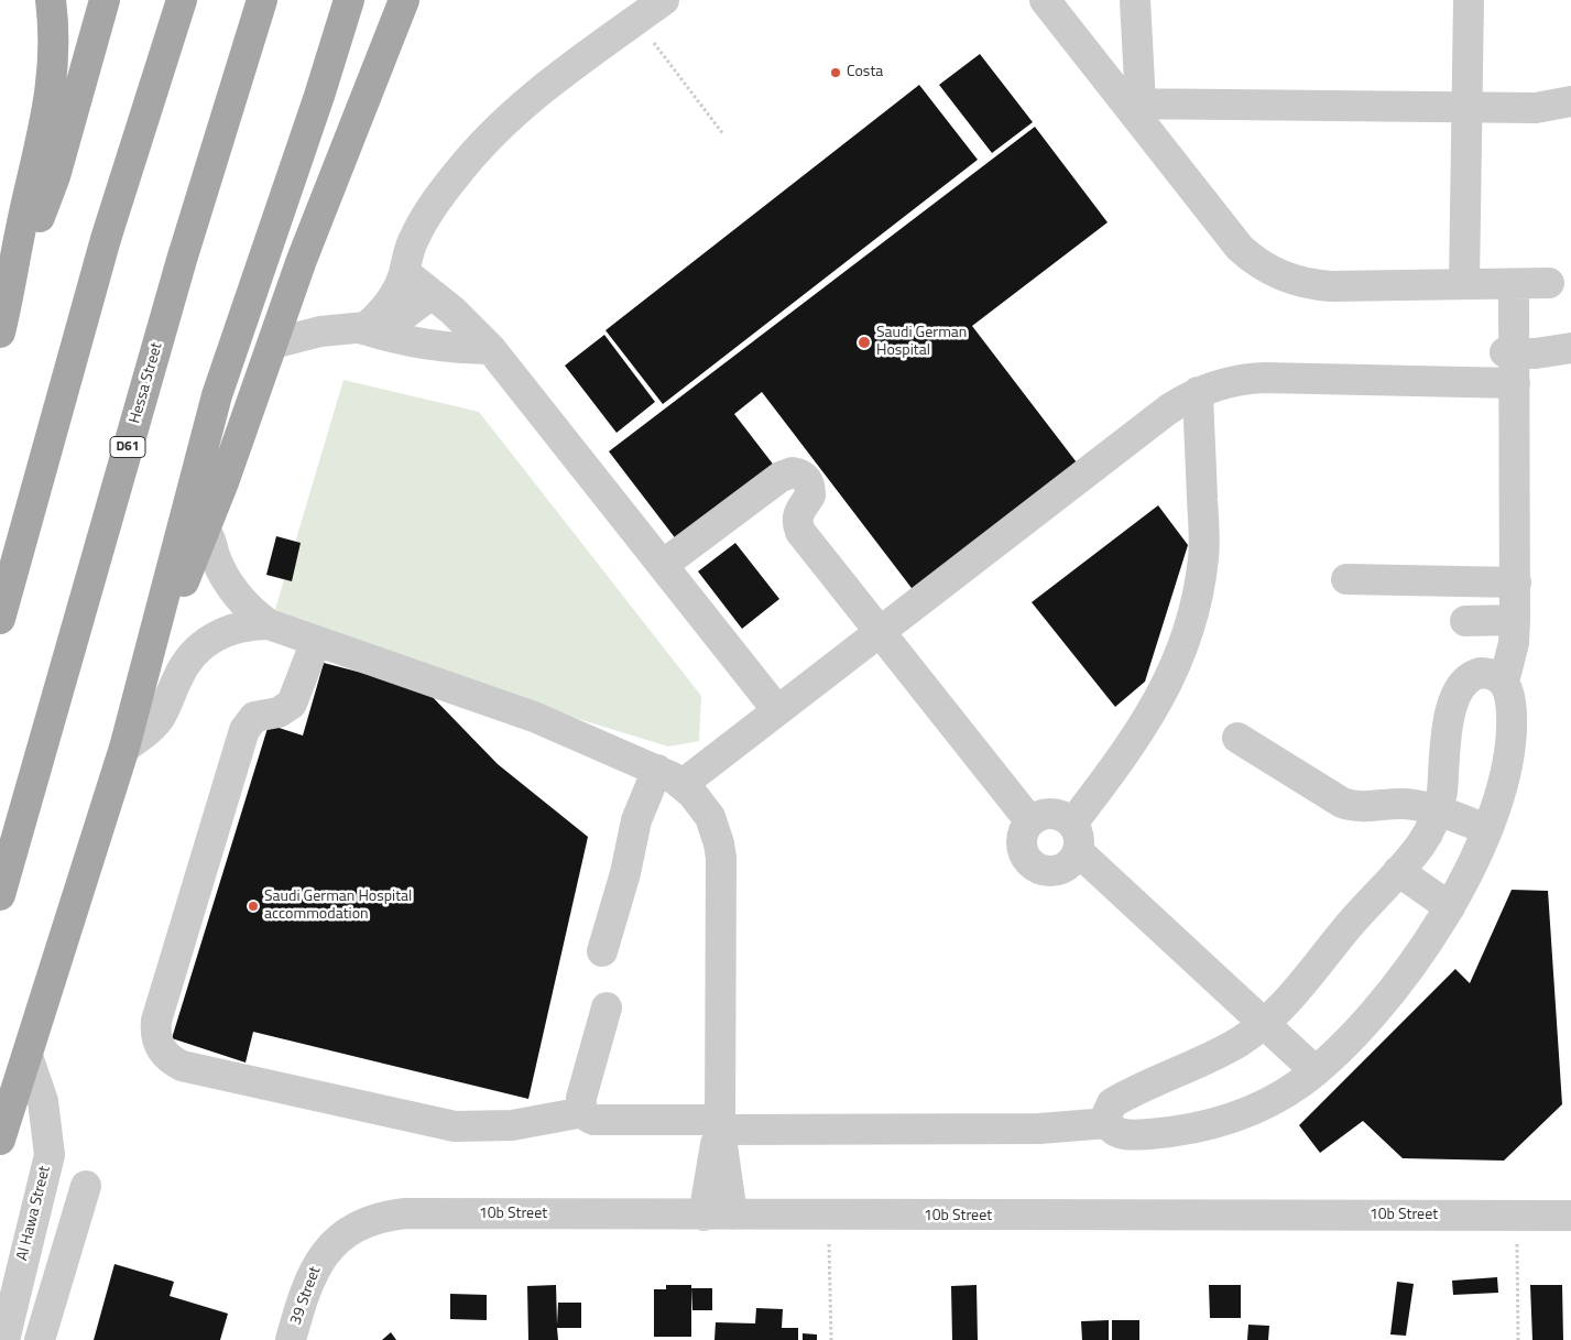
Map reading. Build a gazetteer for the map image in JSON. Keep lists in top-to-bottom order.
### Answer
{
  "streets": {
    "main road": ["Hessa Street", "D61"],
    "street": ["Al Hawa Street", "10b Street", "39 Street"]
  },
  "crossings": [
    ["10b Street", "39 Street"]
  ],
  "places": ["Costa", "Saudi German Hospital", "Saudi German Hospital accommodation"]
}
